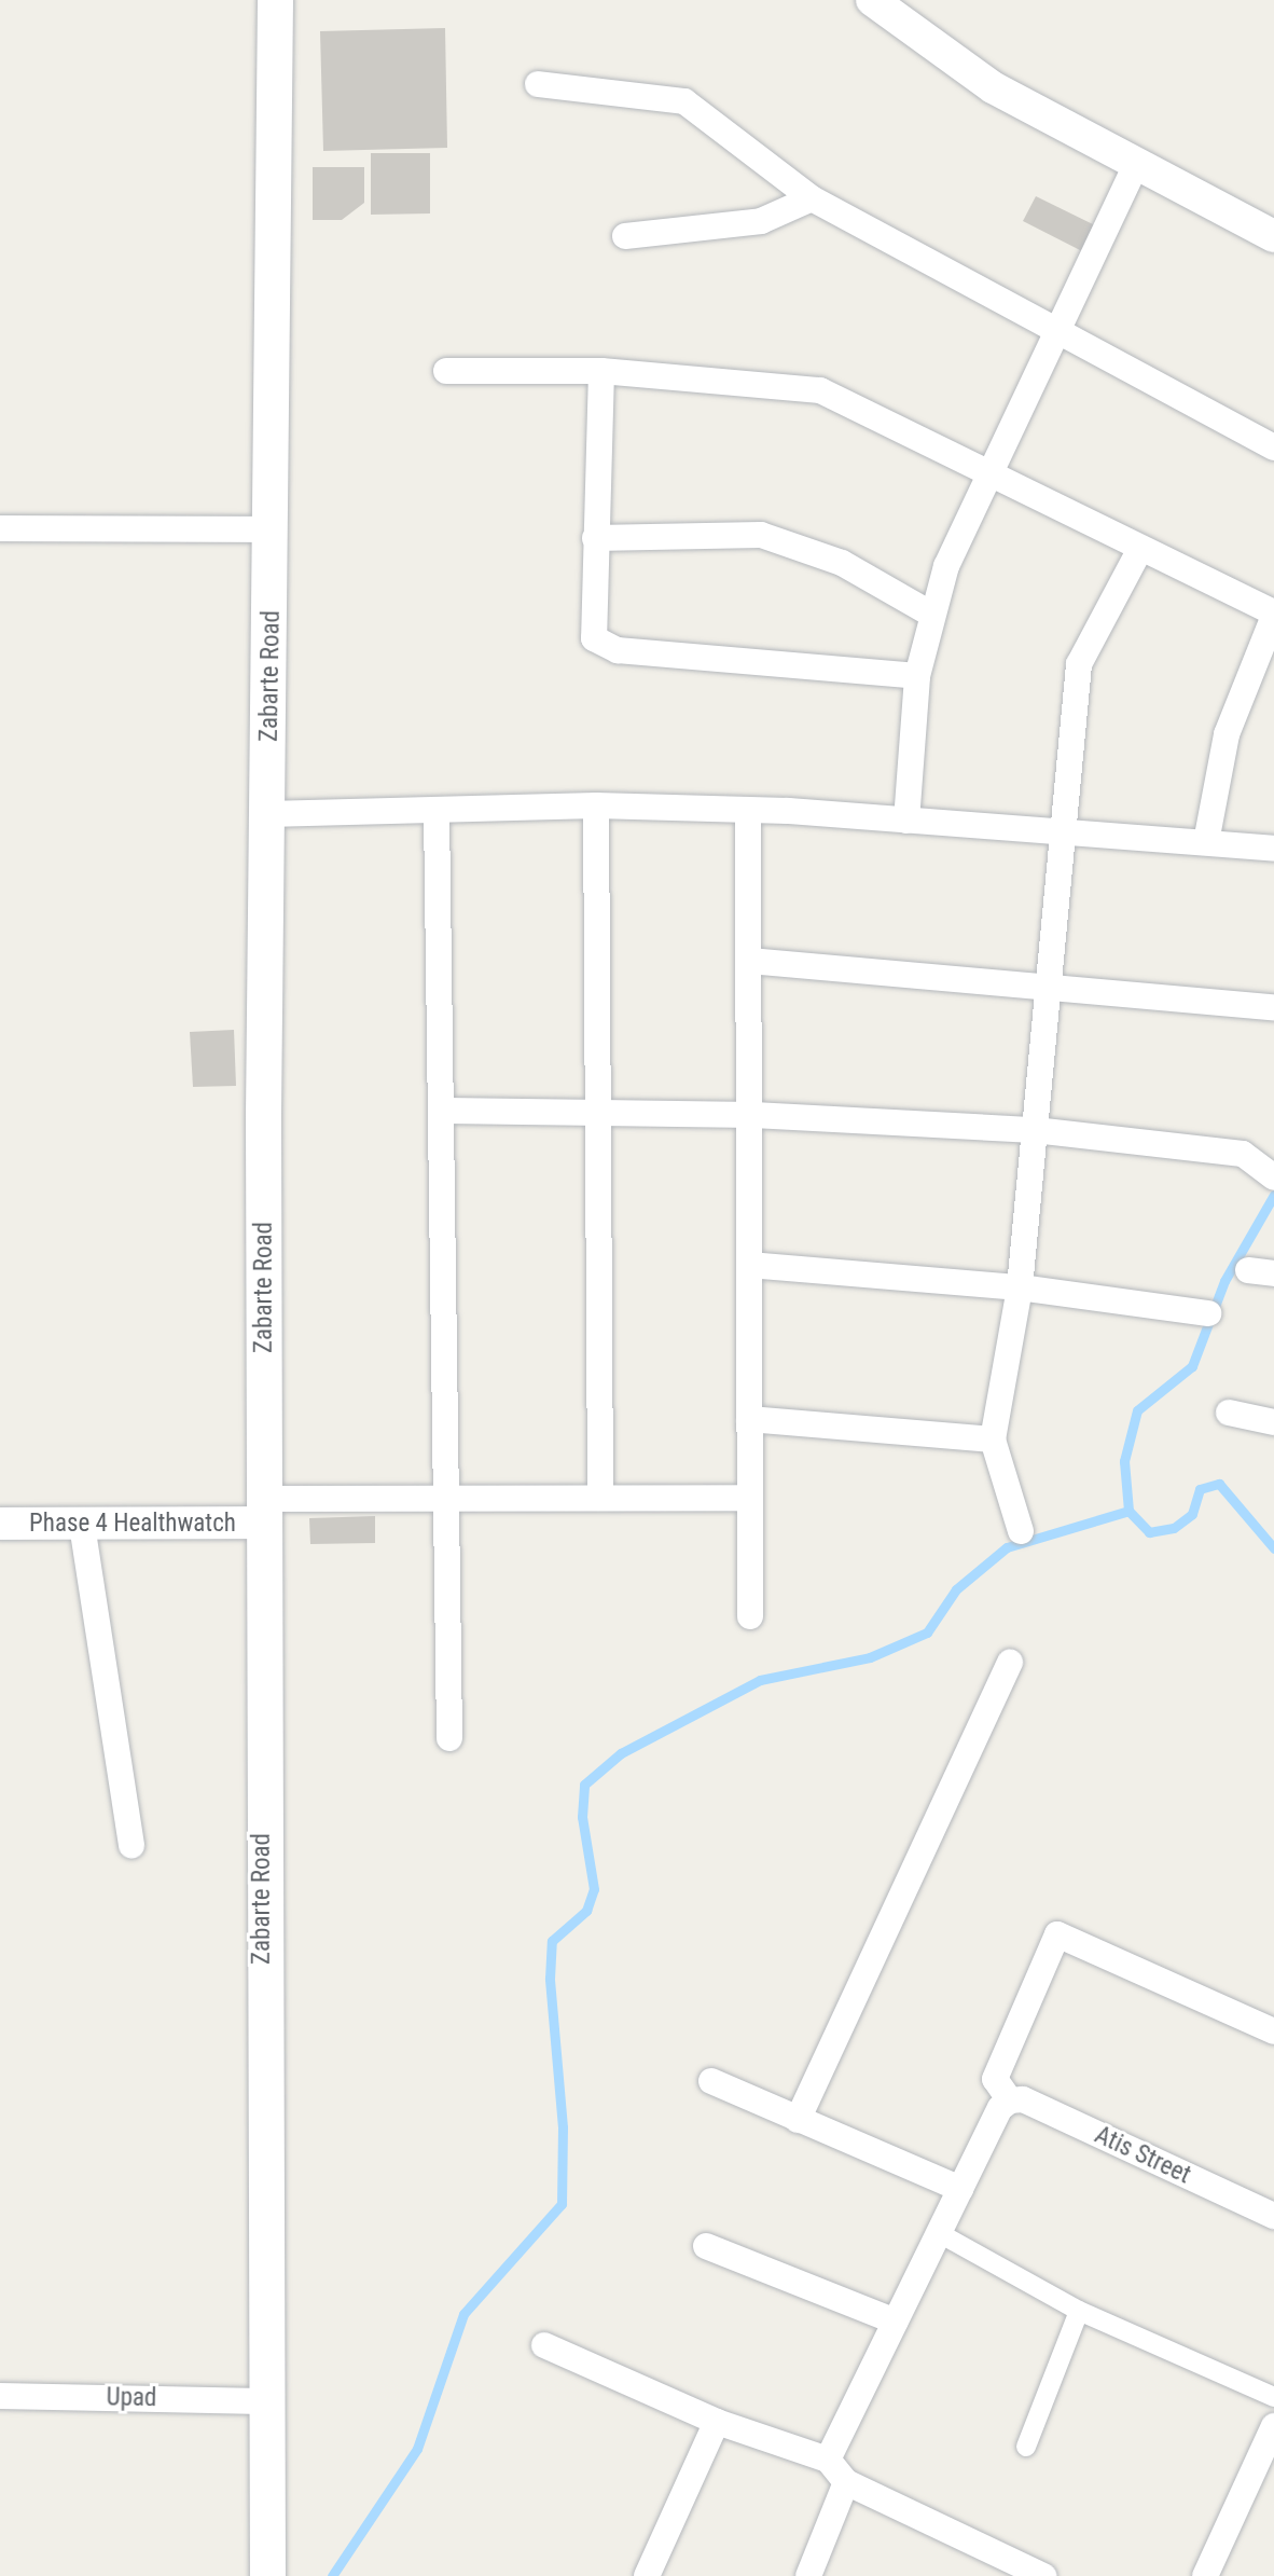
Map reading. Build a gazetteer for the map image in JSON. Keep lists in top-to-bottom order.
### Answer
{
  "streets": {
    "main road": ["Zabarte Road"],
    "street": ["Phase 4 Healthwatch", "Atis Street", "Upad"]
  },
  "crossings": [
    ["Zabarte Road", "Phase 4 Healthwatch"],
    ["Zabarte Road", "Upad"]
  ]
}
